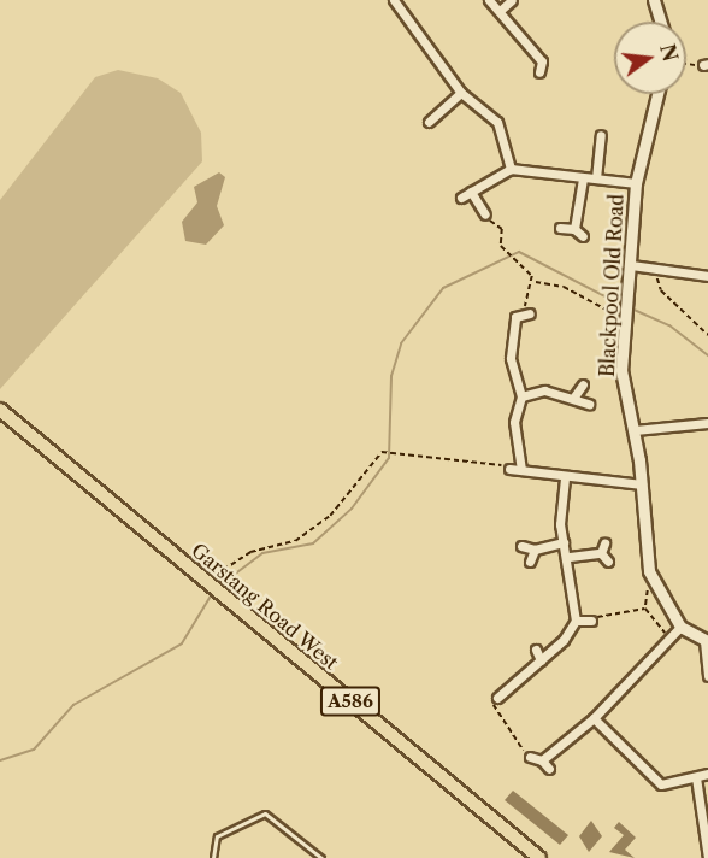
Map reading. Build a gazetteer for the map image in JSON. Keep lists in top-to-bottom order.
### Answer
{
  "streets": {
    "main road": ["Garstang Road West", "A586"],
    "street": ["Blackpool Old Road"]
  },
  "north": "right"
}
